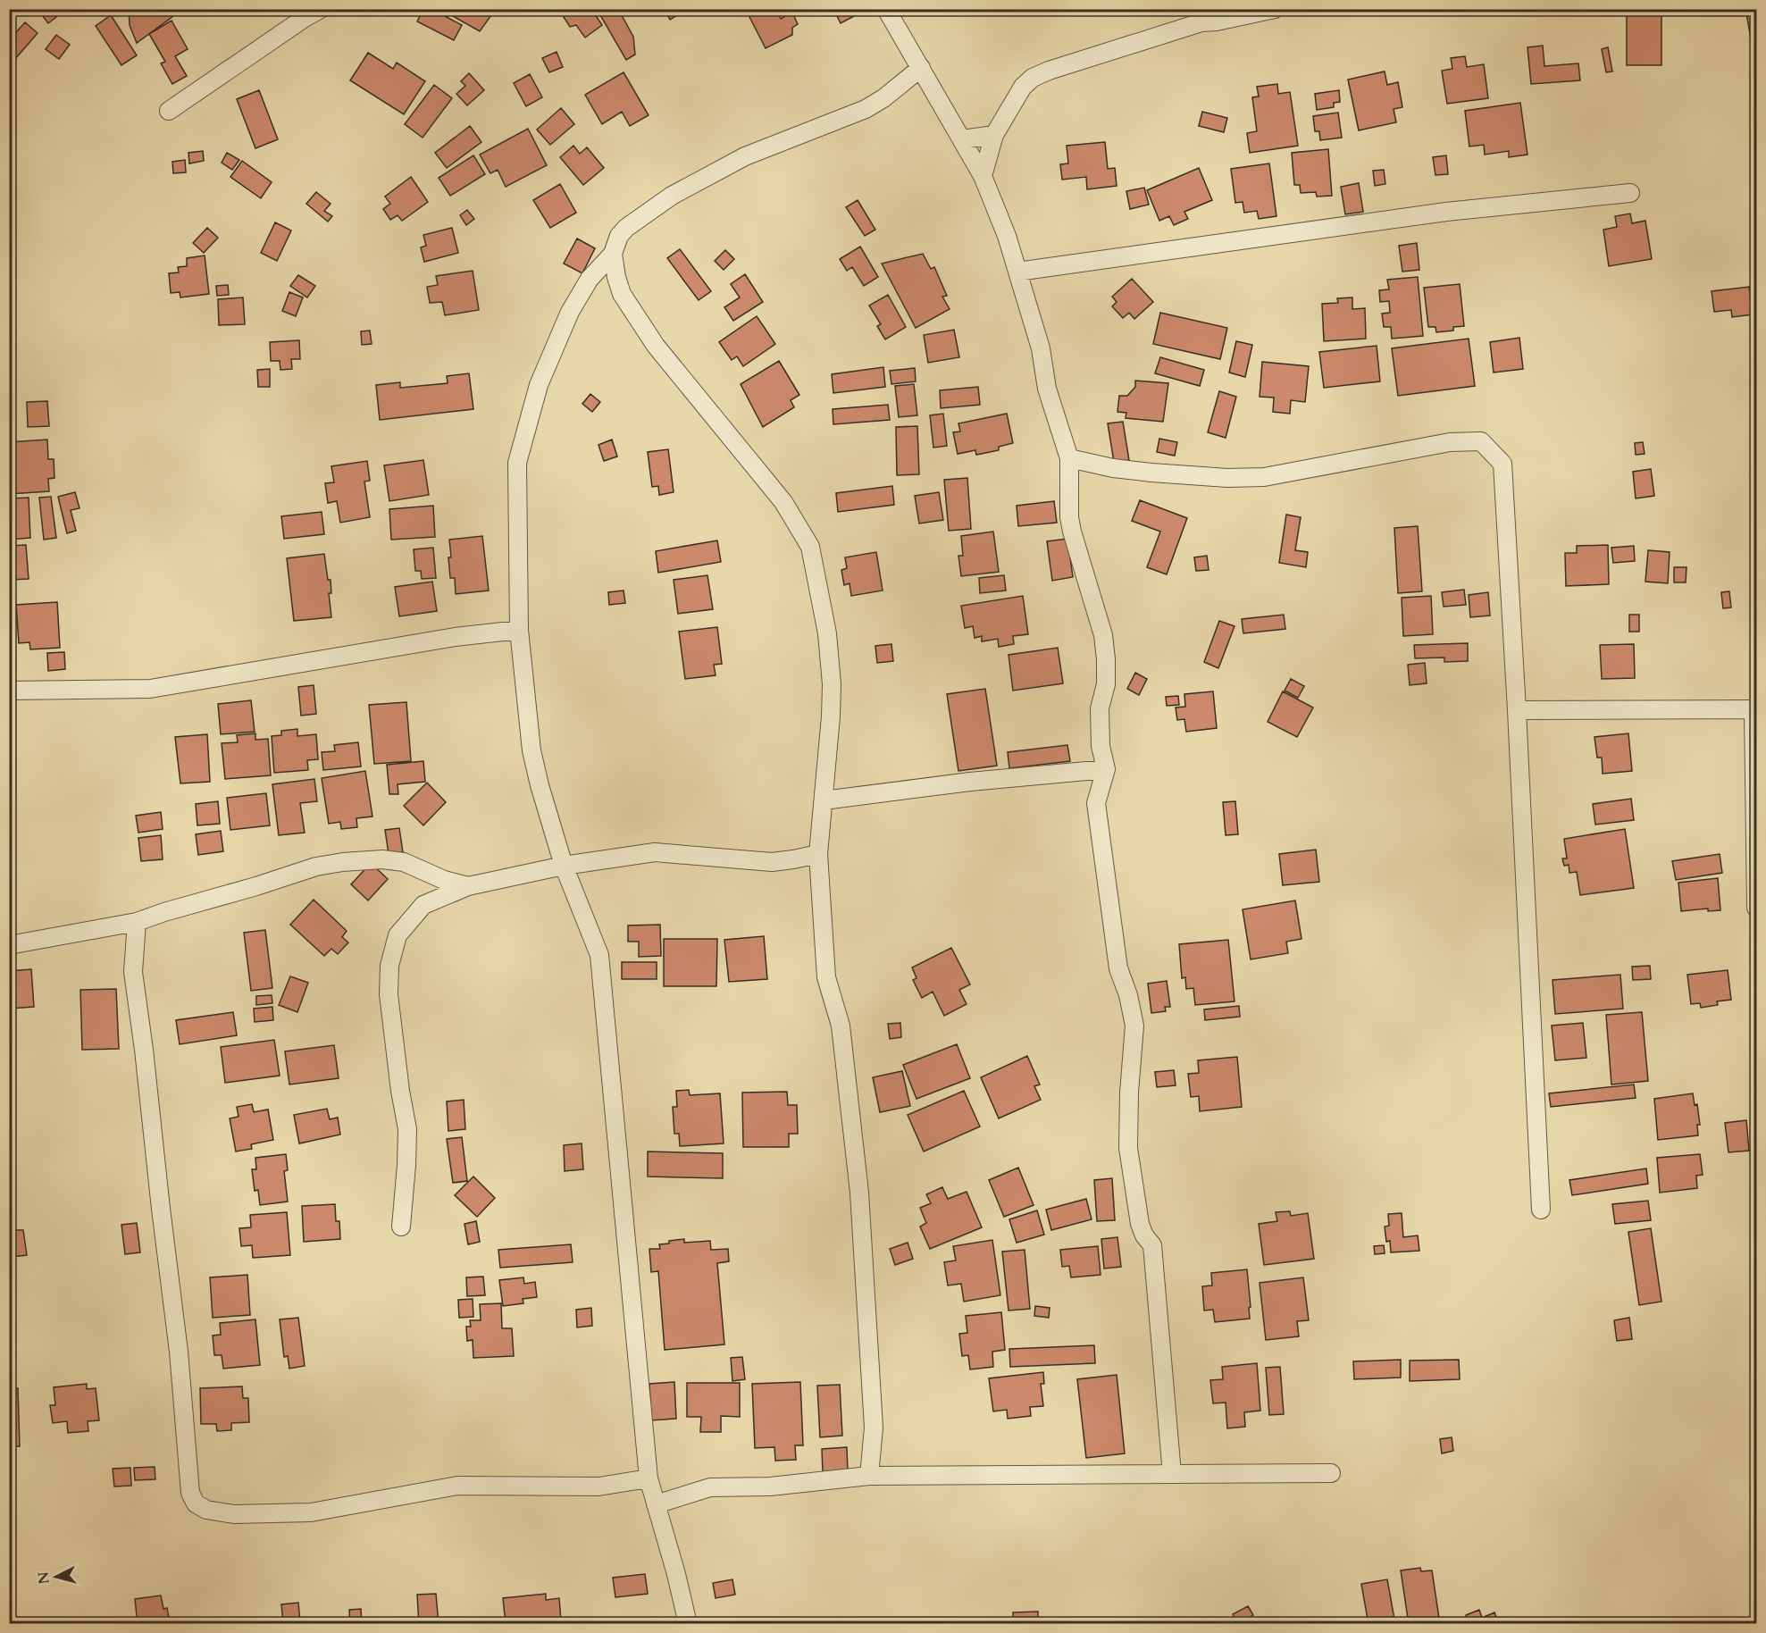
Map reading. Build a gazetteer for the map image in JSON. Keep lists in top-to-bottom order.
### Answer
{
  "north": "left"
}
